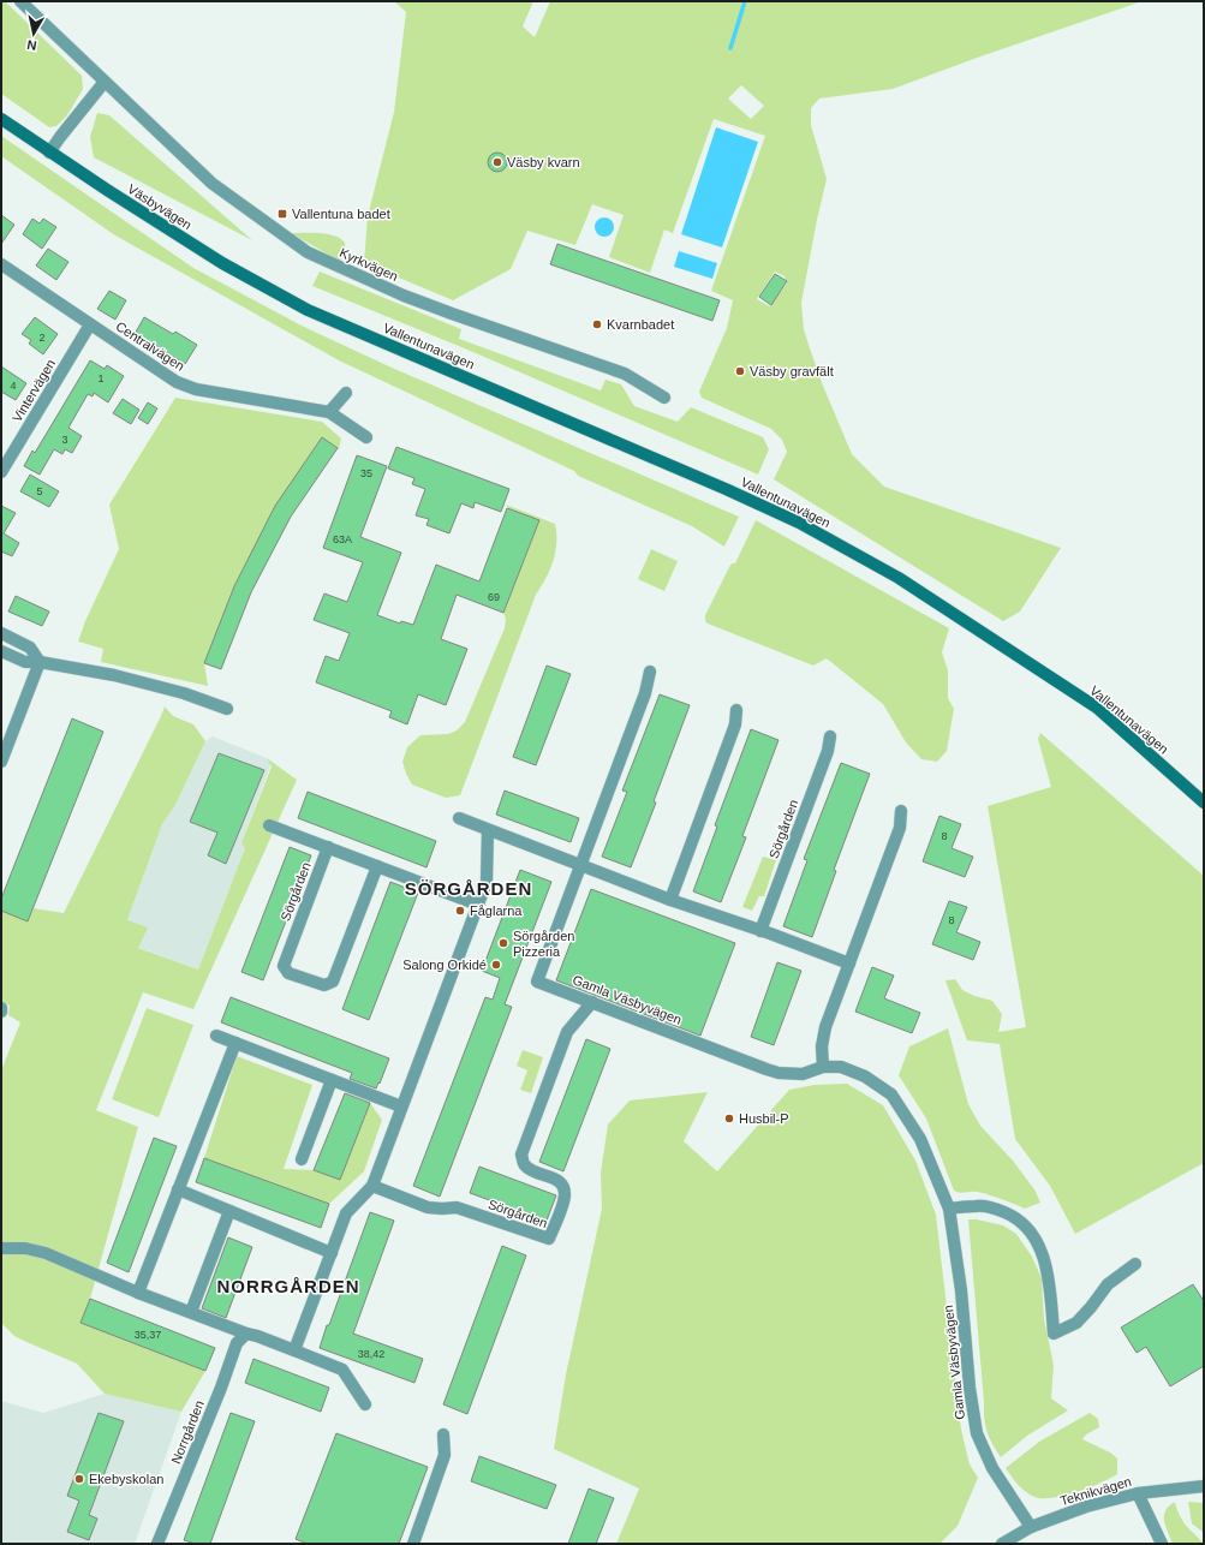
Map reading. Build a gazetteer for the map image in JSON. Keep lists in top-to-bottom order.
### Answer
{
  "streets": {
    "main road": ["Väsbyvägen", "Vallentunavägen"],
    "street": [
      "Kyrkvägen",
      "Centralvägen",
      "Vintervägen",
      "Sörgården",
      "Gamla Väsbyvägen",
      "Norrgården",
      "Teknikvägen"
    ]
  },
  "crossings": [
    ["Väsbyvägen", "Vallentunavägen"],
    ["Centralvägen", "Vintervägen"],
    ["Sörgården", "Gamla Väsbyvägen"],
    ["Gamla Väsbyvägen", "Teknikvägen"]
  ],
  "districts": ["SÖRGÅRDEN", "NORRGÅRDEN"],
  "places": {
    "other": [
      "Väsby kvarn",
      "Kvarnbadet",
      "Väsby gravfält",
      "Fåglarna",
      "Sörgården Pizzeria",
      "Salong Orkidé",
      "Husbil-P",
      "Ekebyskolan"
    ],
    "transit": ["Vallentuna badet"]
  },
  "house_numbers": [
    "2",
    "1",
    "4",
    "3",
    "35",
    "5",
    "63A",
    "69",
    "8",
    "8",
    "35,37",
    "38,42"
  ],
  "north": "bottom"
}
